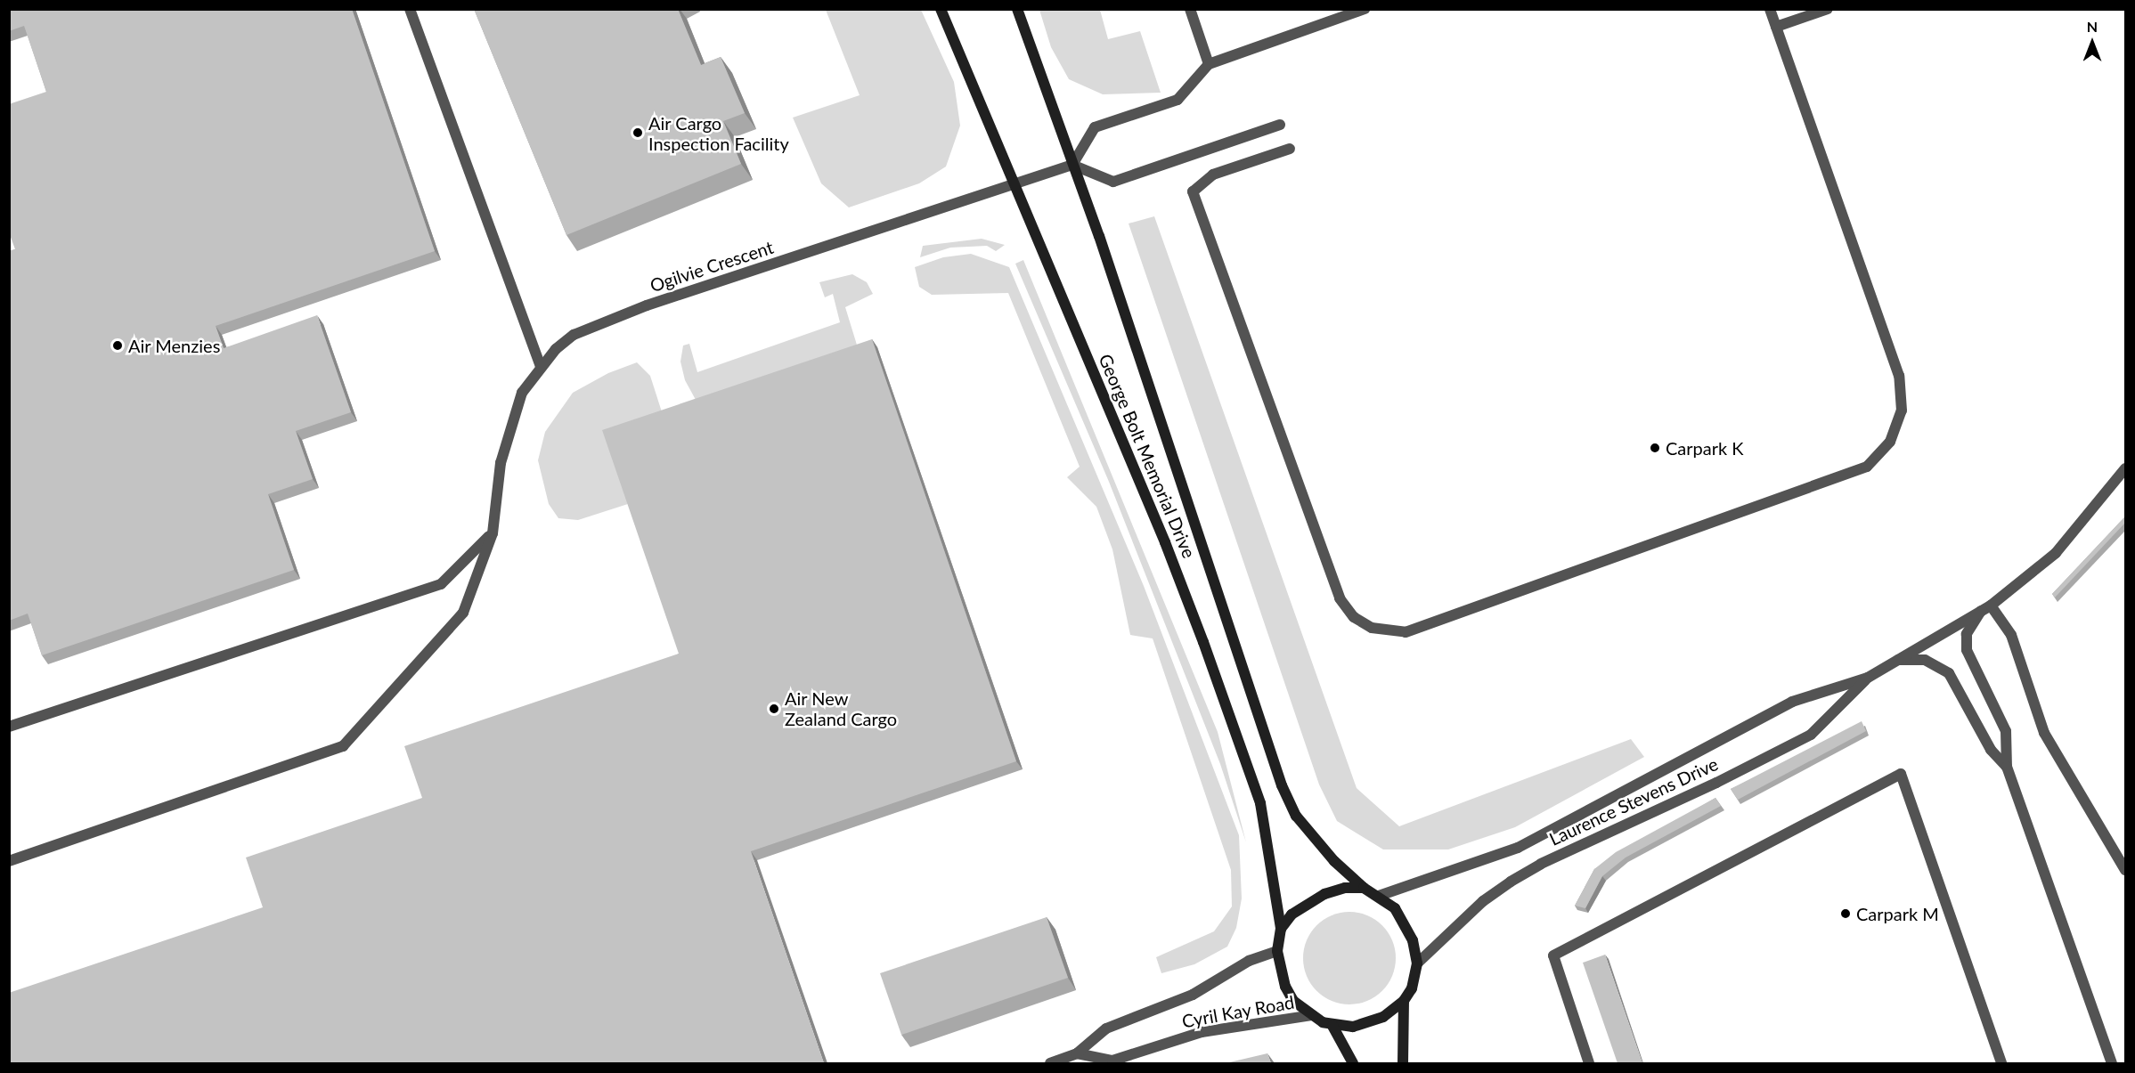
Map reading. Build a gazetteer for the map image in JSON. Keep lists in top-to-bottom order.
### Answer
{
  "streets": {
    "street": [
      "Ogilvie Crescent",
      "George Bolt Memorial Drive",
      "Laurence Stevens Drive",
      "Cyril Kay Road"
    ]
  },
  "crossings": [
    ["Ogilvie Crescent", "George Bolt Memorial Drive"],
    ["George Bolt Memorial Drive", "Laurence Stevens Drive"],
    ["George Bolt Memorial Drive", "Cyril Kay Road"],
    ["Laurence Stevens Drive", "Cyril Kay Road"]
  ],
  "places": [
    "Air Cargo Inspection Facility",
    "Air Menzies",
    "Carpark K",
    "Air New Zealand Cargo",
    "Carpark M"
  ],
  "north": "top"
}
